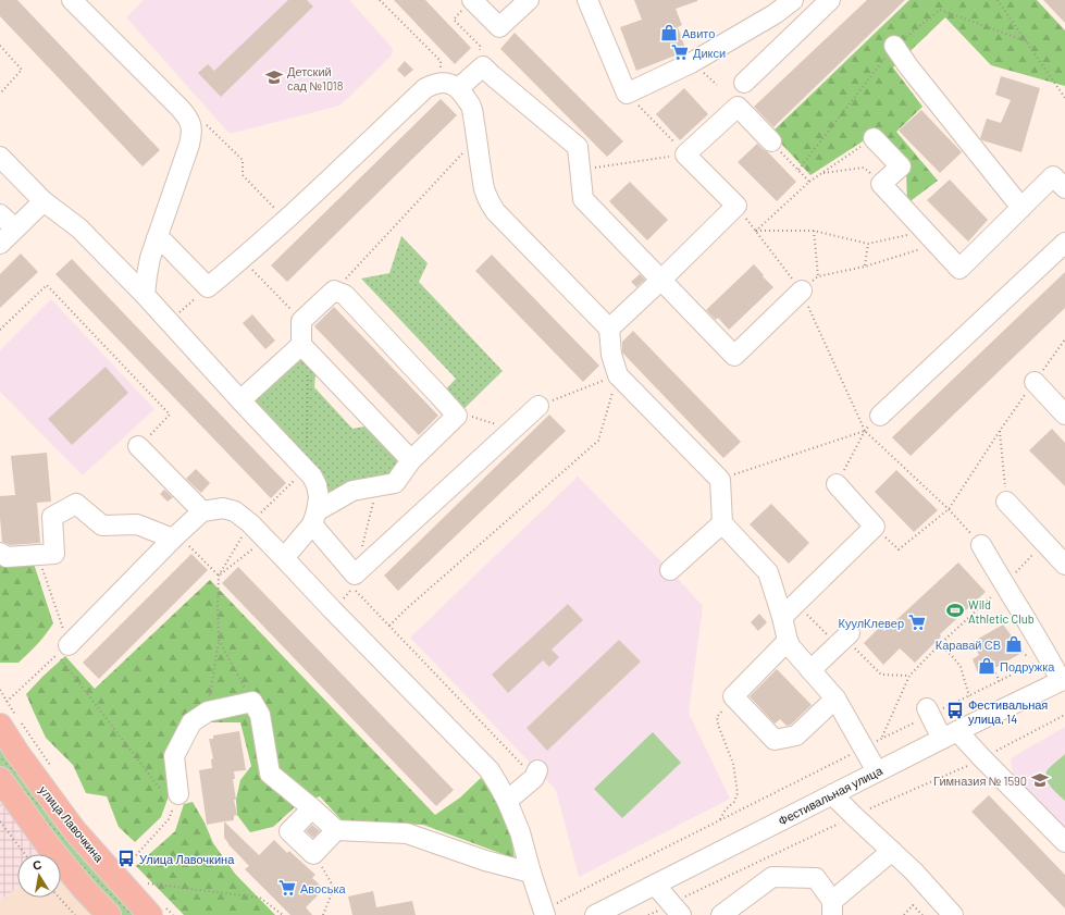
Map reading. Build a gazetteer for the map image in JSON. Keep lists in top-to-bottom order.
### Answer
{
  "streets": {
    "main road": ["улица Лавочкина"],
    "street": ["Фестивальная улица"]
  },
  "places": {
    "shop": ["Авито", "Каравай СВ", "Подружка"],
    "supermarket": ["Дикси", "КуулКлевер", "Авоська"],
    "school or university": ["Детский сад №1018", "Гимназия № 1590"],
    "sports": ["Wild Athletic Club"],
    "bus stop": ["Фестивальная улица, 14", "Улица Лавочкина"]
  },
  "north": "top"
}
